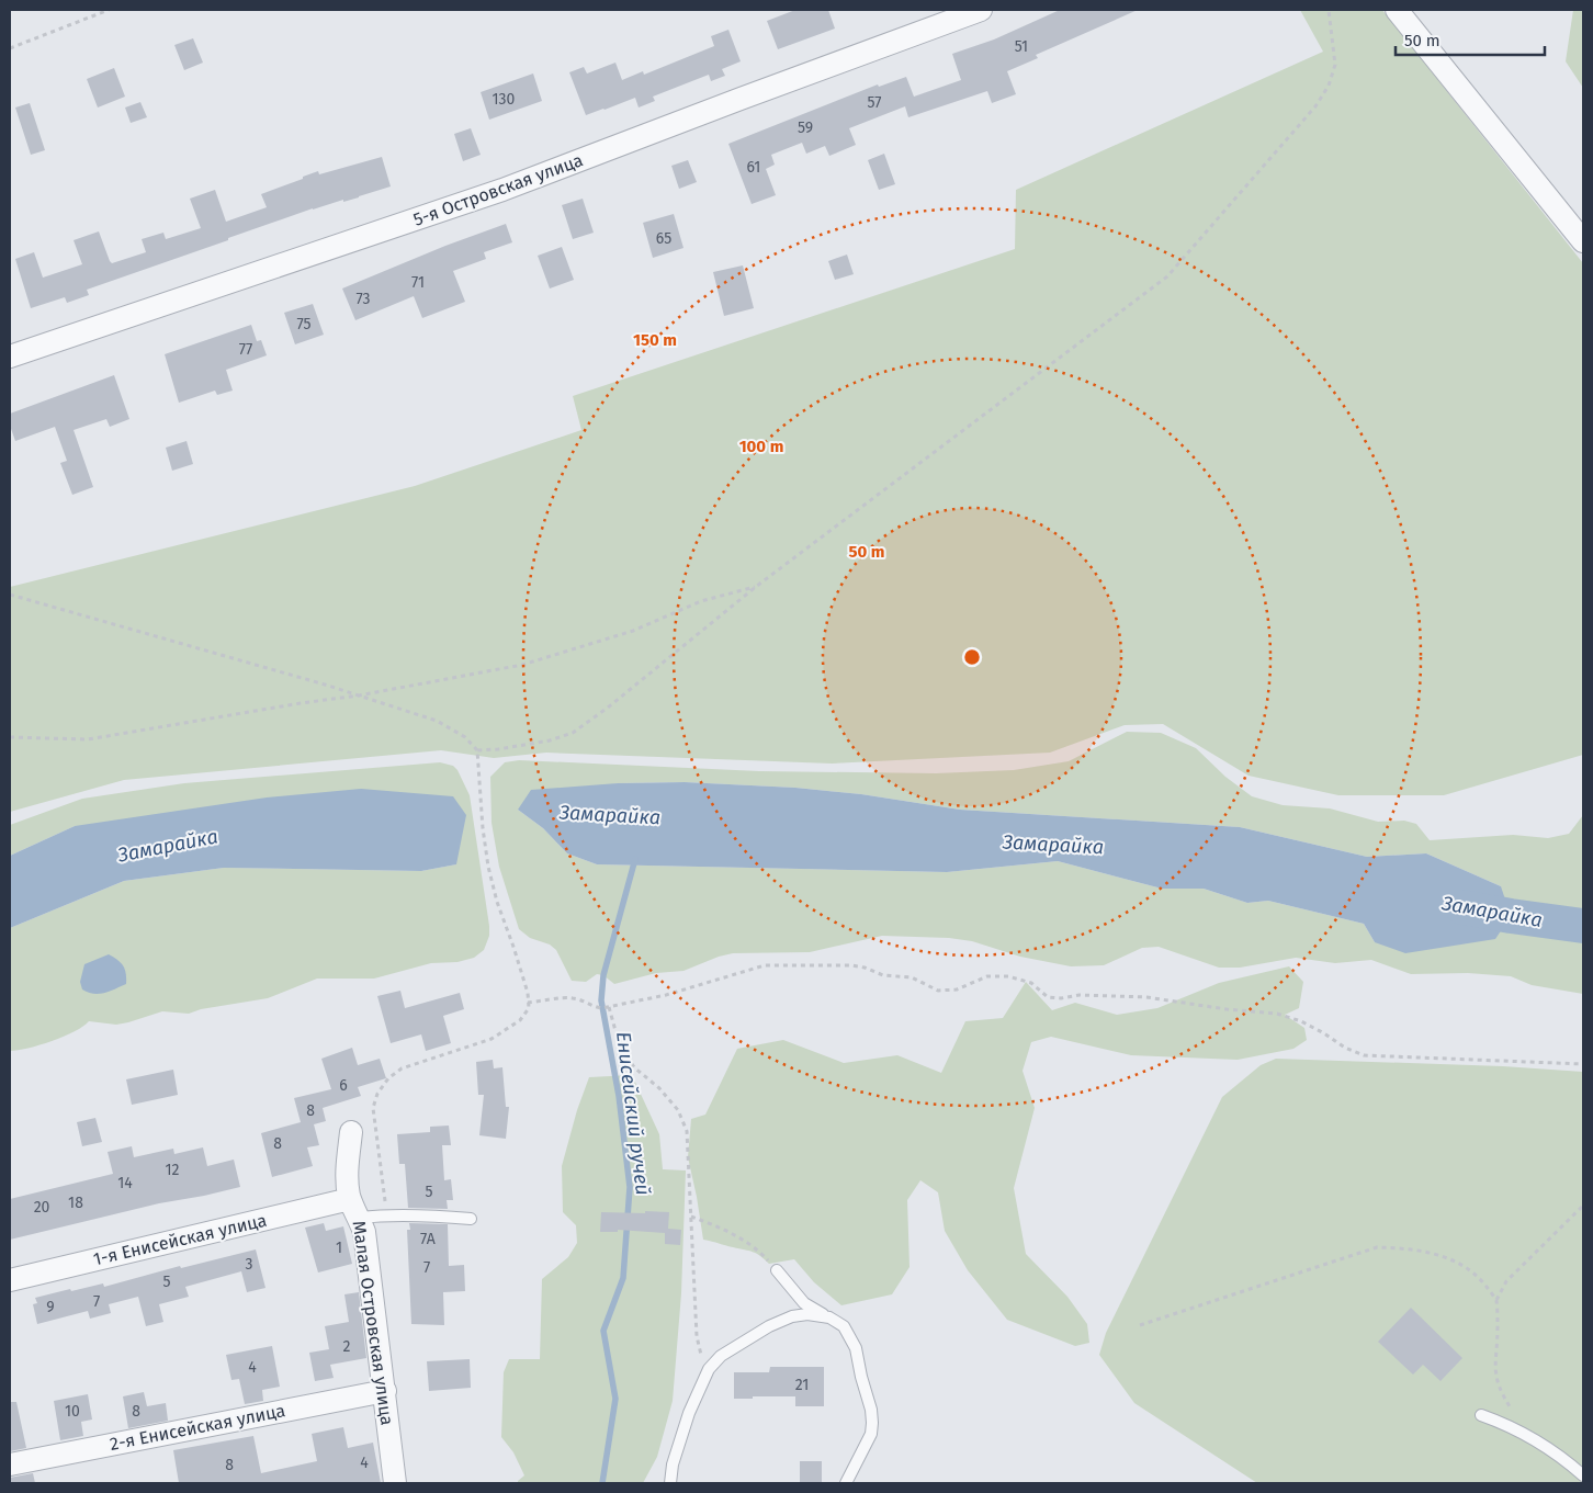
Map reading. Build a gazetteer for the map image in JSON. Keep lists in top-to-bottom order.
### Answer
{
  "streets": {
    "street": [
      "5-я Островская улица",
      "1-я Енисейская улица",
      "Малая Островская улица",
      "2-я Енисейская улица"
    ]
  },
  "crossings": [
    ["1-я Енисейская улица", "Малая Островская улица"],
    ["Малая Островская улица", "2-я Енисейская улица"]
  ],
  "water": ["Замарайка", "Енисейский ручей"],
  "house_numbers": [
    "51",
    "130",
    "57",
    "59",
    "61",
    "65",
    "71",
    "73",
    "75",
    "77",
    "6",
    "8",
    "8",
    "12",
    "14",
    "5",
    "18",
    "20",
    "7А",
    "1",
    "3",
    "7",
    "5",
    "7",
    "9",
    "2",
    "4",
    "21",
    "10",
    "8",
    "4",
    "8"
  ],
  "scale_bar": "50 m",
  "rings": ["150 m", "100 m", "50 m"]
}
